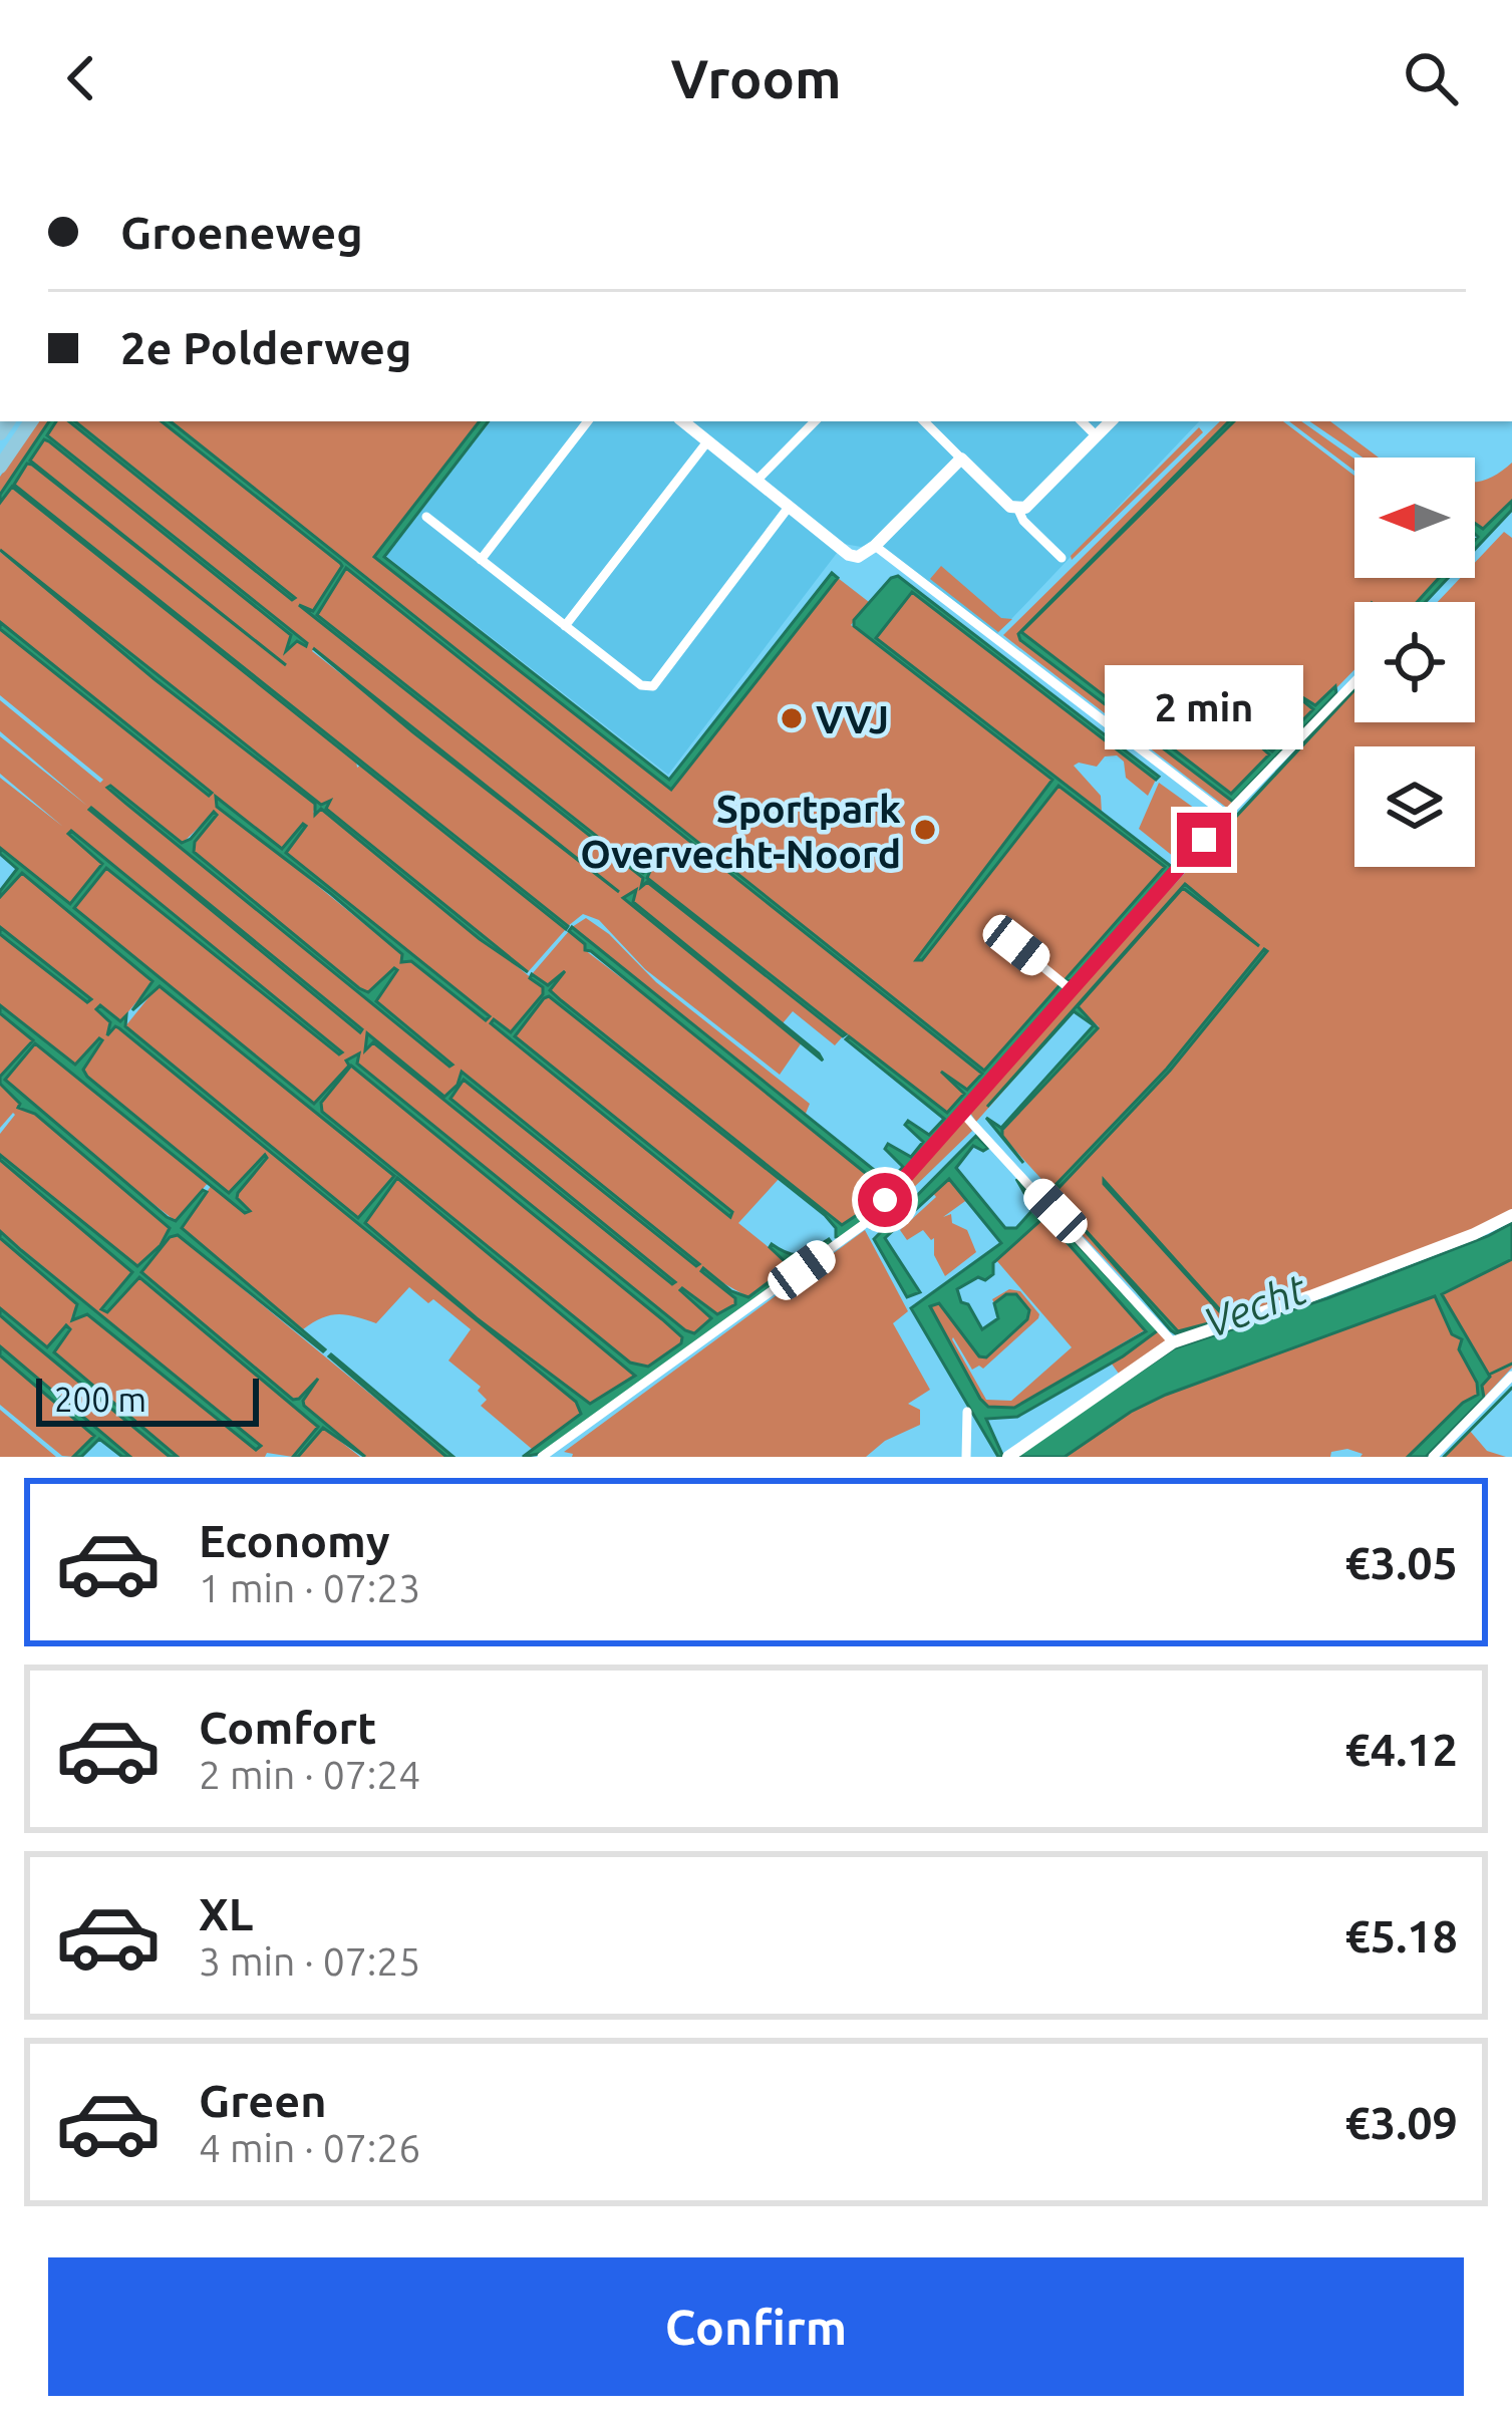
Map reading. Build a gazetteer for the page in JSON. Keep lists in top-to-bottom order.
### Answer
{
  "water": ["Vecht"],
  "places": ["VVJ", "Sportpark Overvecht-Noord"],
  "scale_bar": "200 m",
  "north": "left",
  "page": {
    "header": "Vroom",
    "banner": ["Groeneweg", "2e Polderweg"],
    "bubble": "2 min",
    "scale": "200 m",
    "list": [
      {
        "name": "Economy",
        "note": "1 min · 07:23",
        "value": "€3.05"
      },
      {
        "name": "Comfort",
        "note": "2 min · 07:24",
        "value": "€4.12"
      },
      {
        "name": "XL",
        "note": "3 min · 07:25",
        "value": "€5.18"
      },
      {
        "name": "Green",
        "note": "4 min · 07:26",
        "value": "€3.09"
      }
    ],
    "buttons": "Confirm"
  }
}
